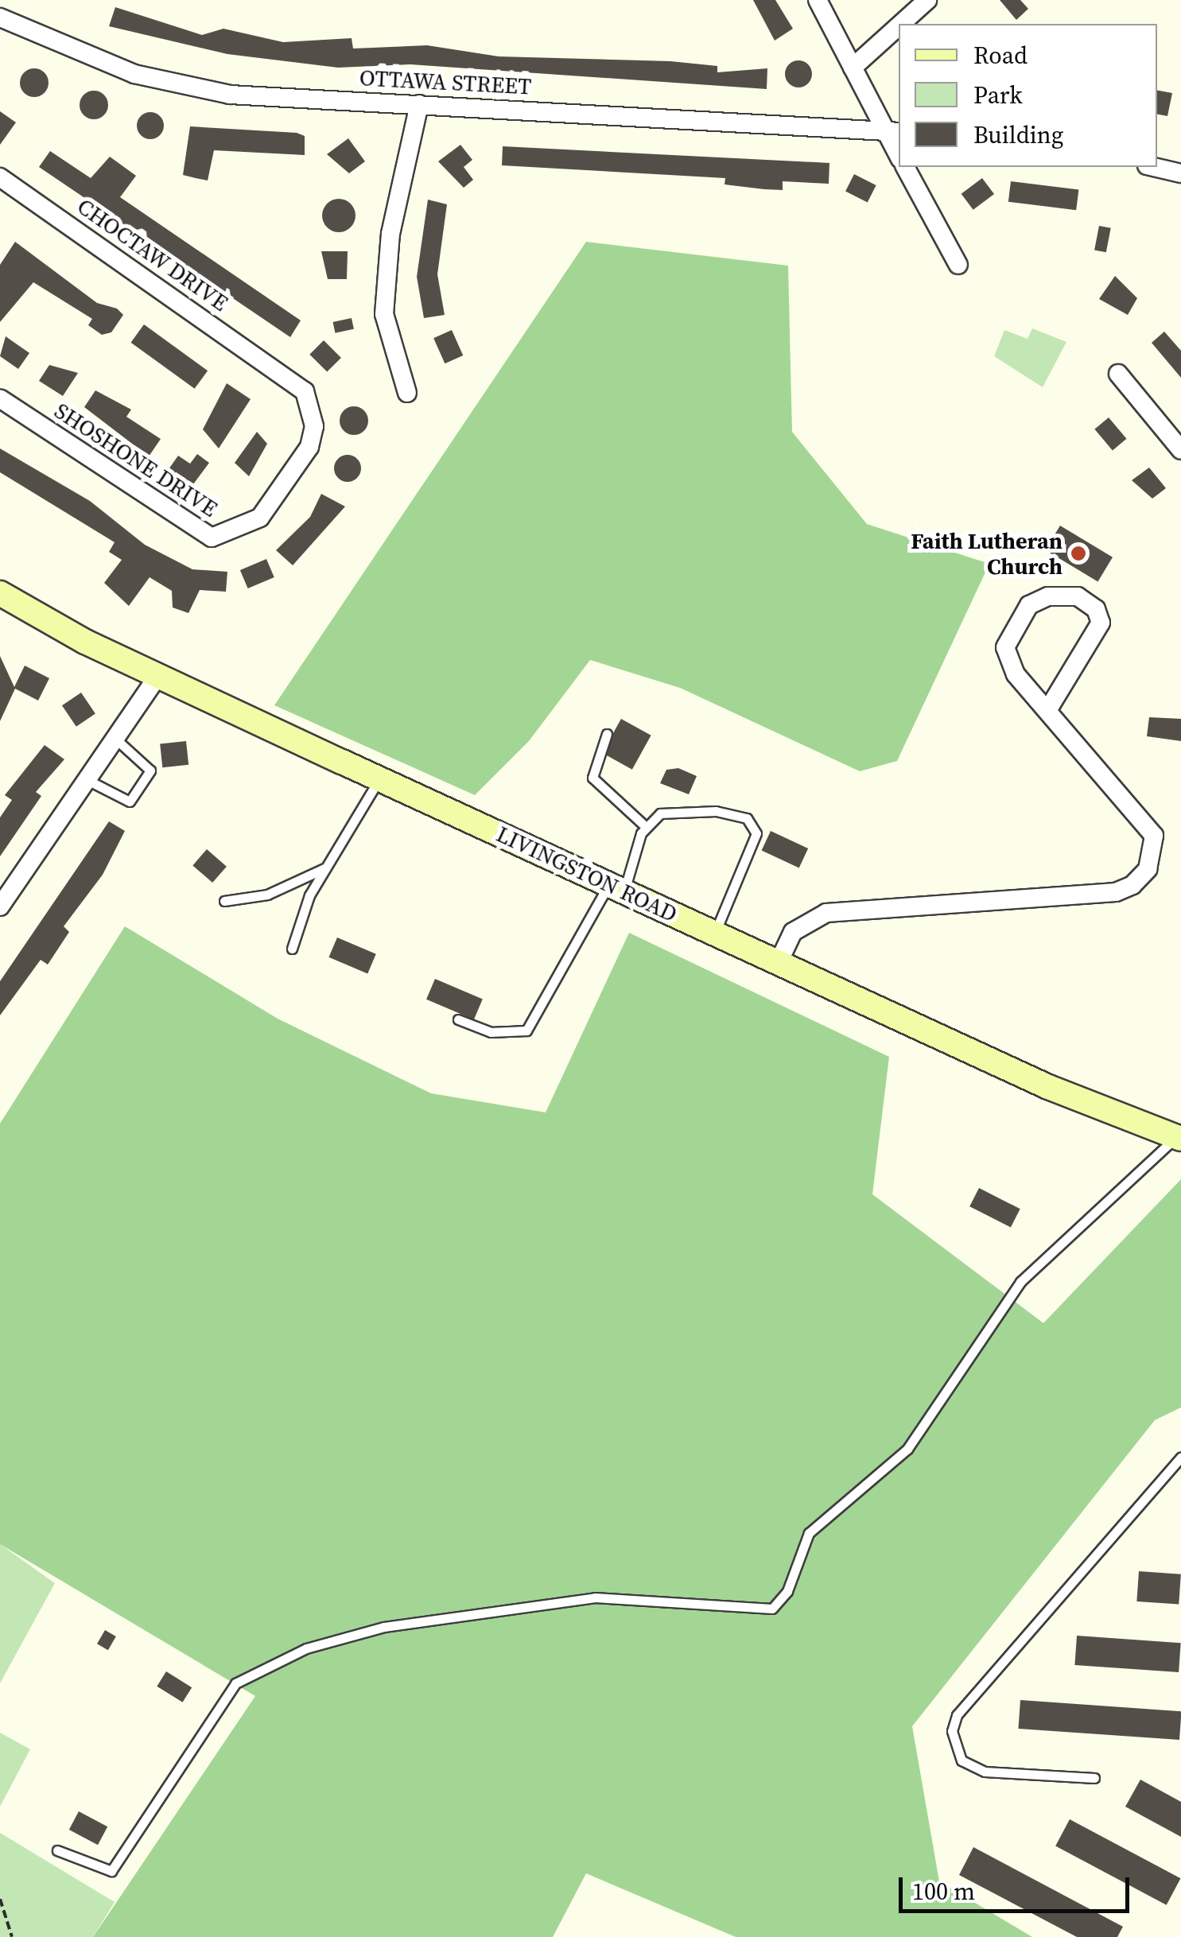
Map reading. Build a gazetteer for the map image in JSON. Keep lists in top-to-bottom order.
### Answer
{
  "streets": {
    "main road": ["LIVINGSTON ROAD"],
    "street": ["OTTAWA STREET", "CHOCTAW DRIVE", "SHOSHONE DRIVE"]
  },
  "crossings": [
    ["CHOCTAW DRIVE", "SHOSHONE DRIVE"]
  ],
  "places": ["Faith Lutheran Church"],
  "legend": ["Road", "Park", "Building"],
  "scale_bar": "100 m"
}
